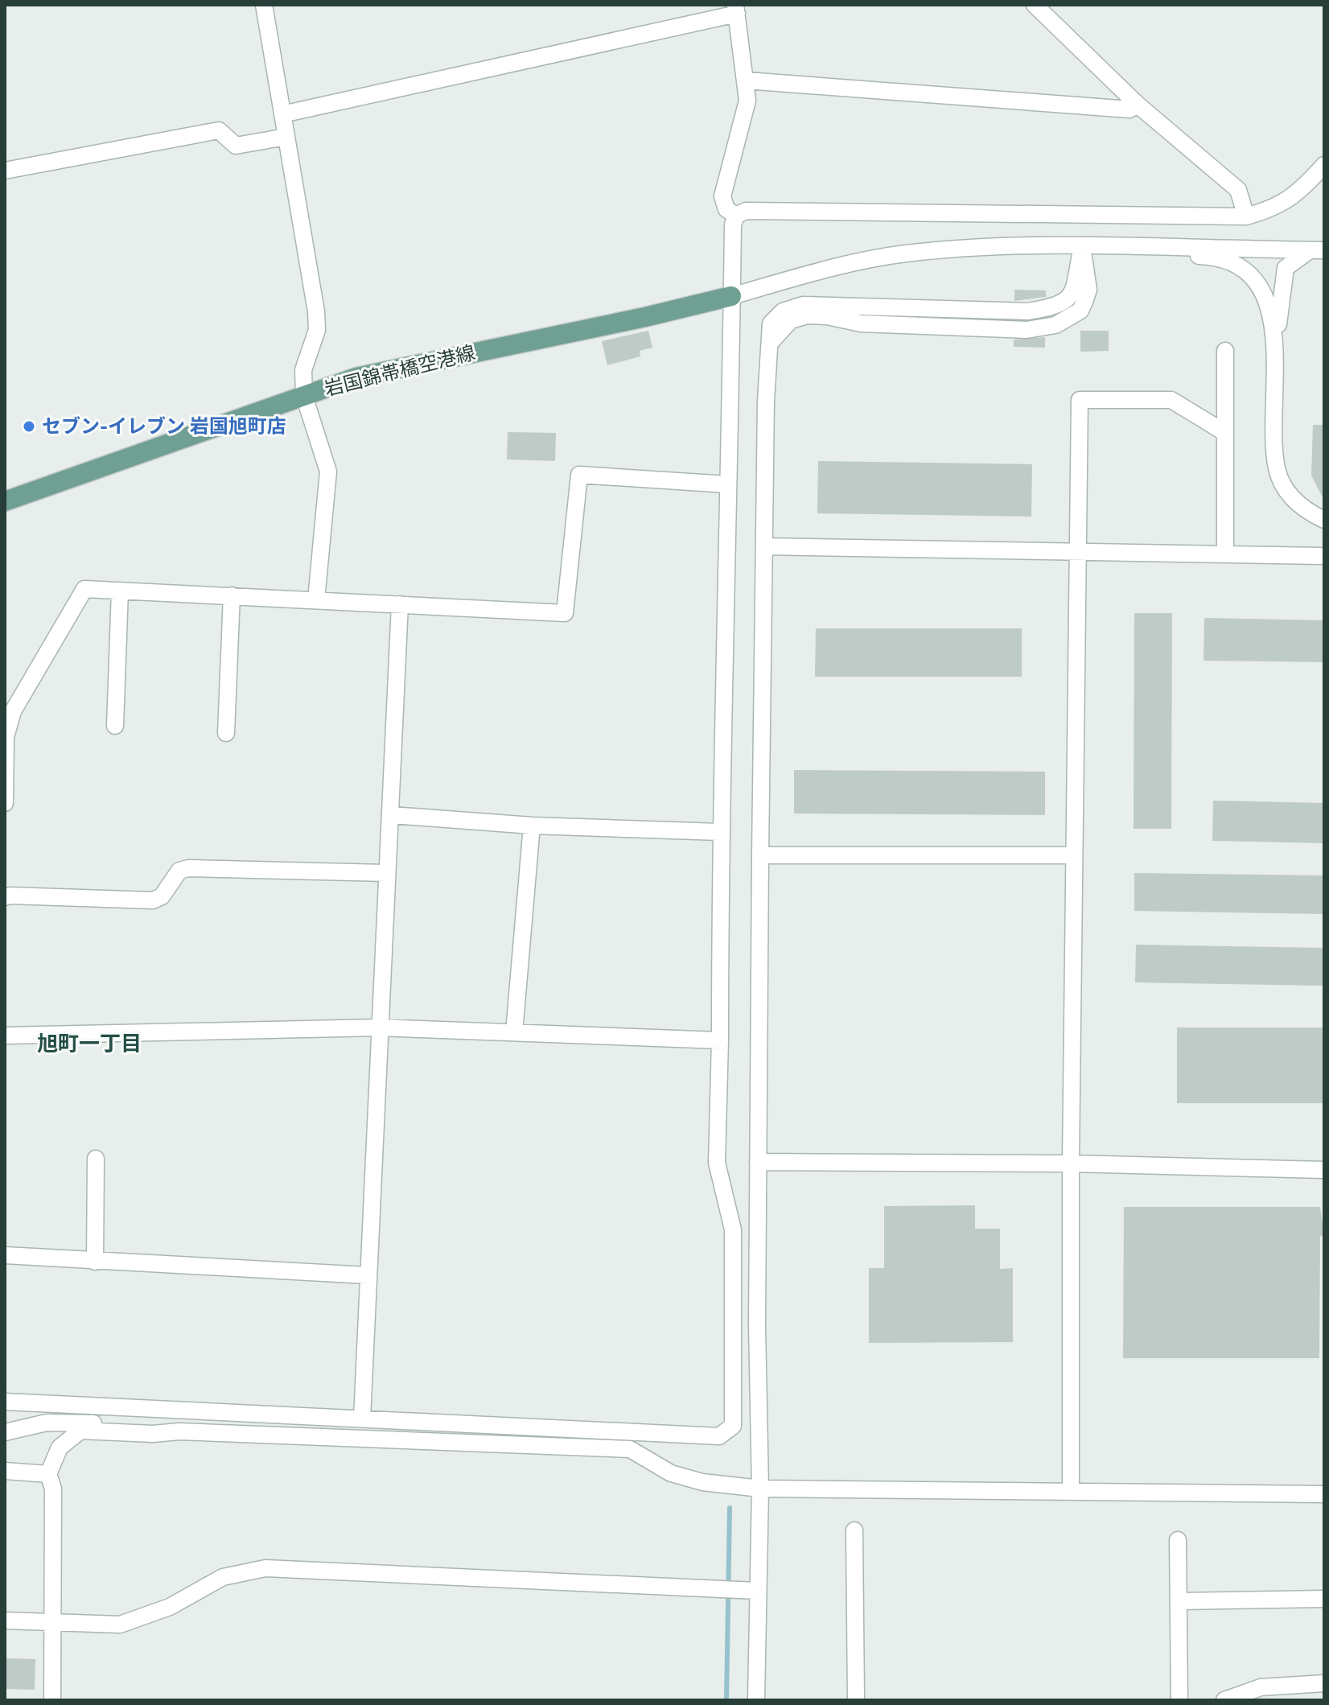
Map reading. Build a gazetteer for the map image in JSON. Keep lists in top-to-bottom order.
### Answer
{
  "streets": {
    "main road": ["岩国錦帯橋空港線"]
  },
  "districts": ["旭町一丁目"],
  "places": ["セブン-イレブン 岩国旭町店"]
}
